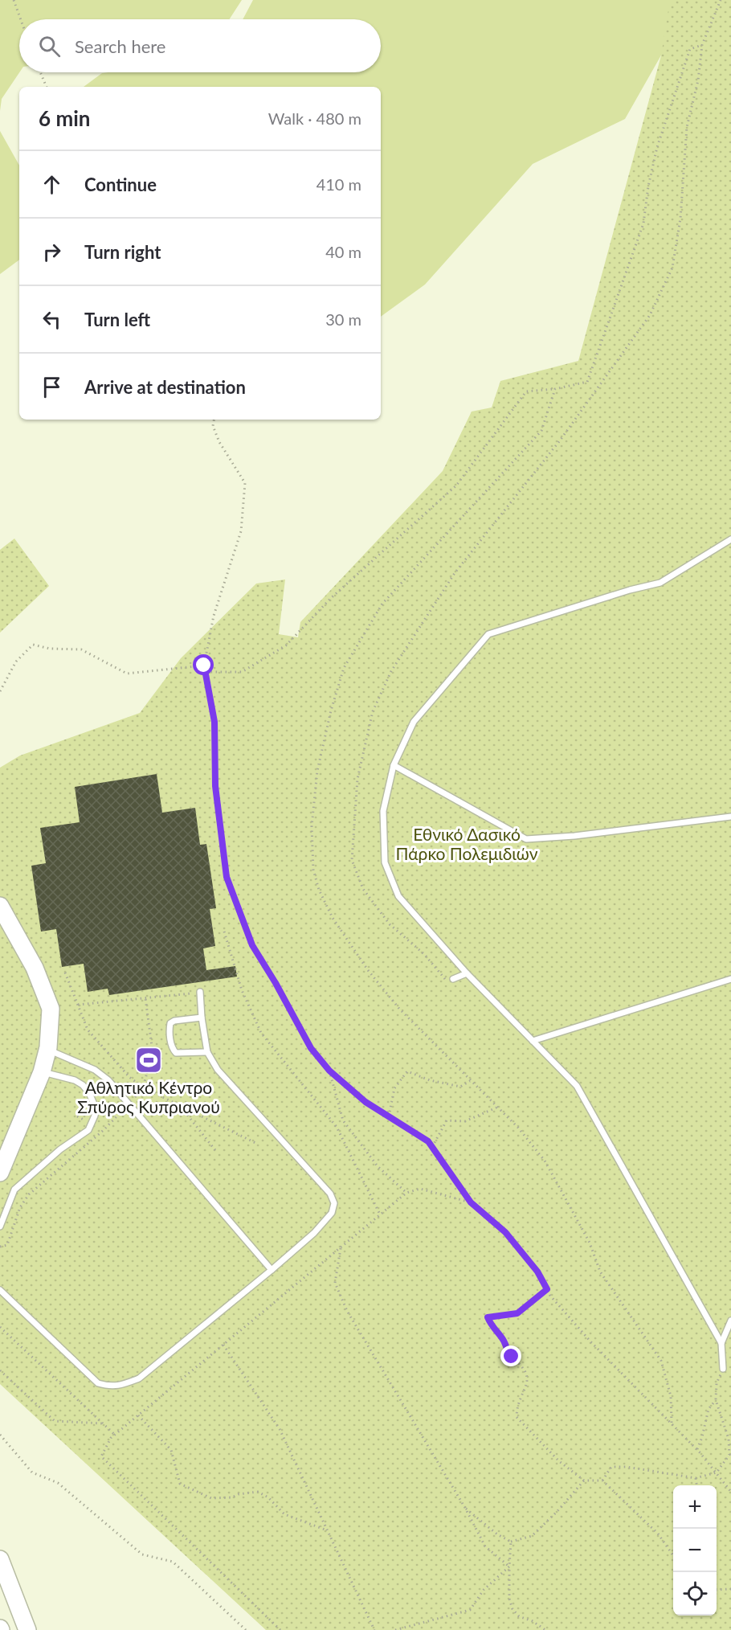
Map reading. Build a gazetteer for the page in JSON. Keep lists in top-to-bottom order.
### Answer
{
  "parks": ["Εθνικό Δασικό Πάρκο Πολεμιδιών"],
  "places": {
    "sports": ["Αθλητικό Κέντρο Σπύρος Κυπριανού"]
  },
  "page": {
    "search": "Search here",
    "heading": ["6 min", "Walk · 480 m"],
    "list": [
      ["Continue", "410 m"],
      ["Turn right", "40 m"],
      ["Turn left", "30 m"],
      "Arrive at destination"
    ],
    "map_buttons": ["+", "−"]
  }
}
